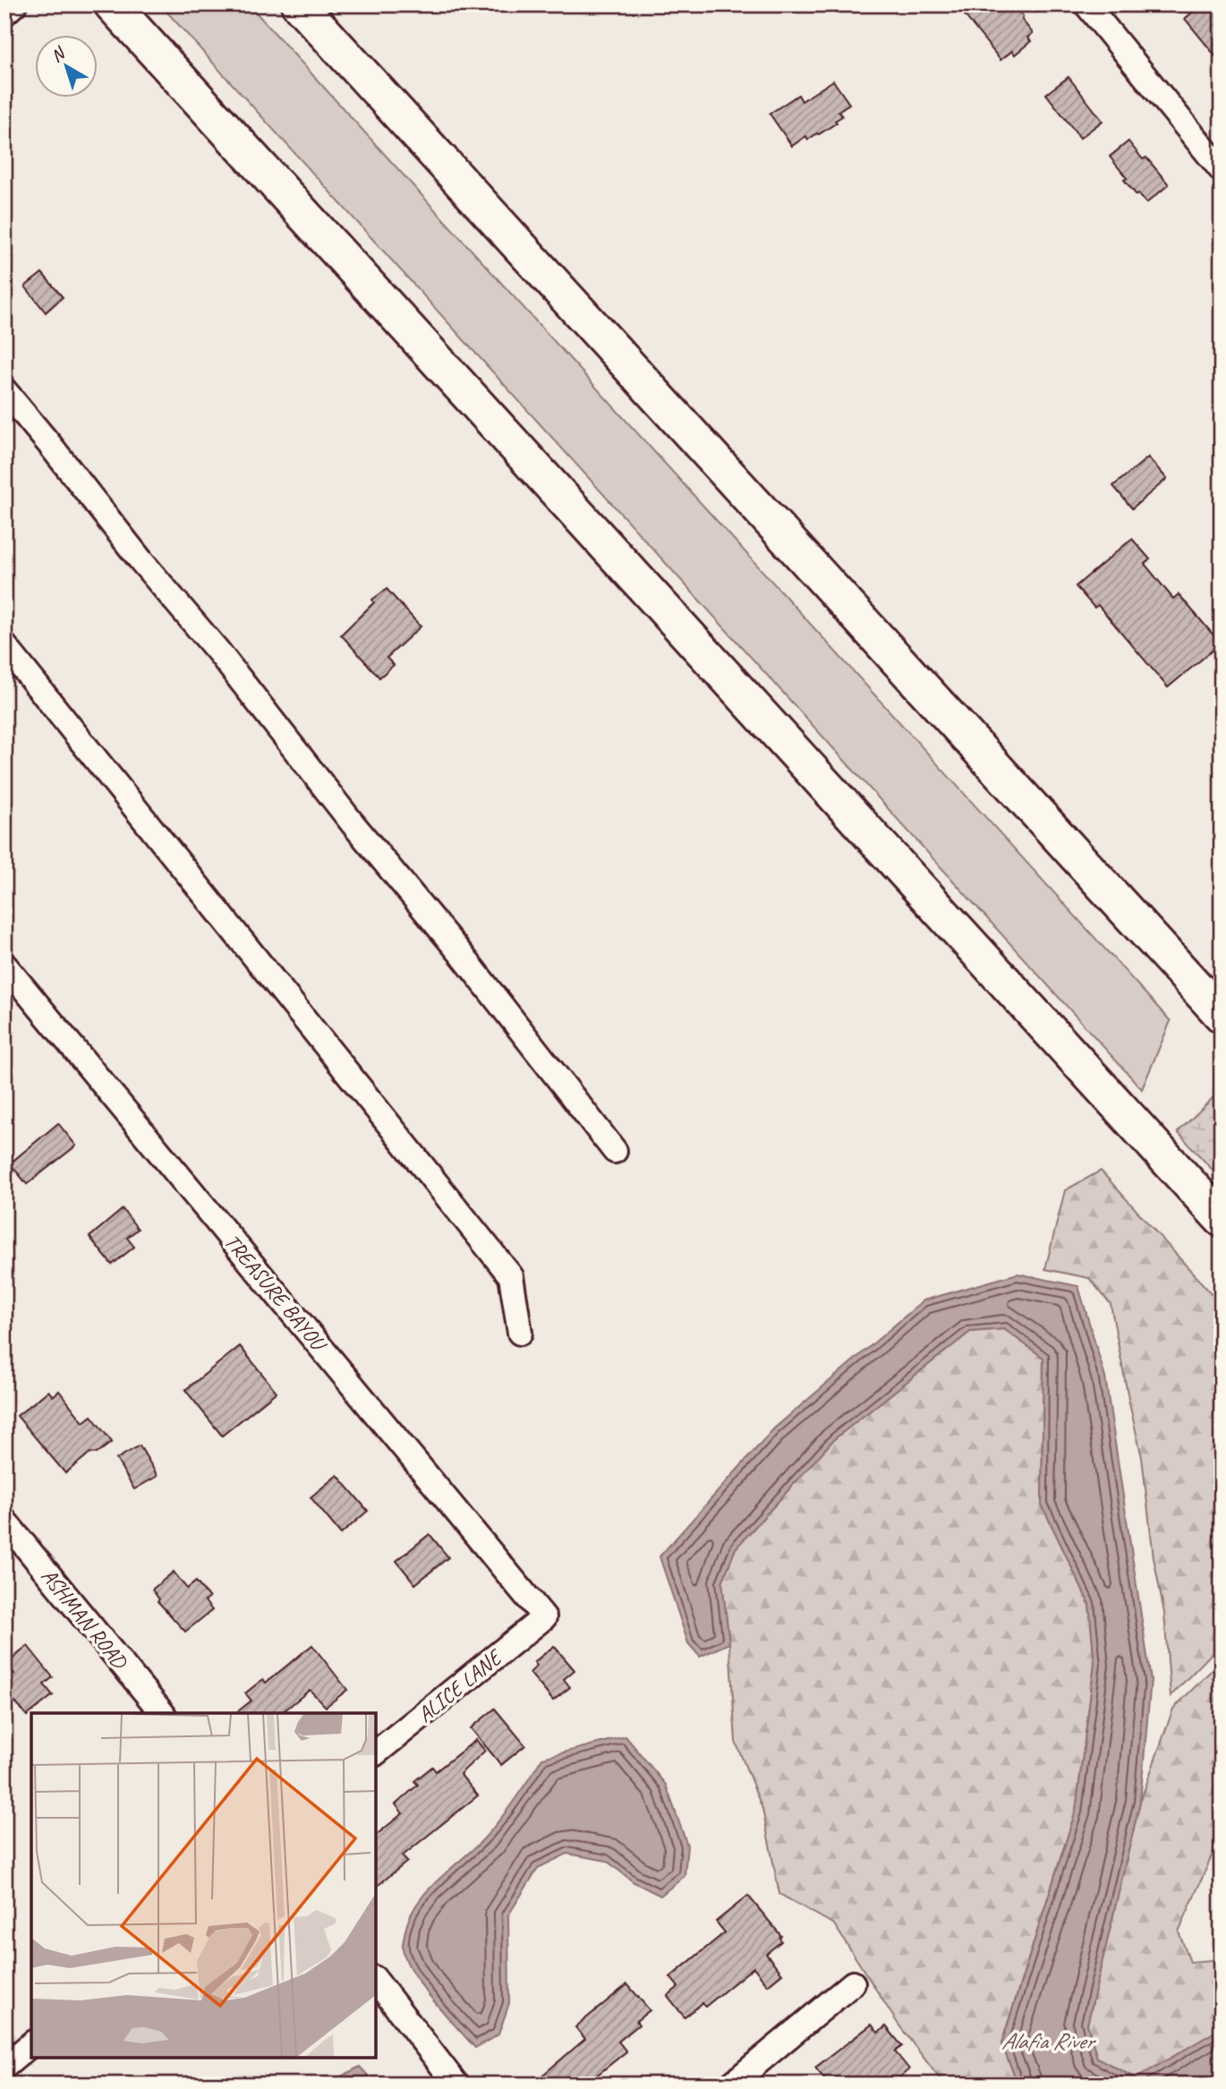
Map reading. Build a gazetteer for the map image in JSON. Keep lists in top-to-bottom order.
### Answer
{
  "streets": {
    "street": ["TREASURE BAYOU", "ASHMAN ROAD", "ALICE LANE"]
  },
  "crossings": [
    ["TREASURE BAYOU", "ALICE LANE"]
  ],
  "water": ["Alafia River"],
  "north": "top left"
}
